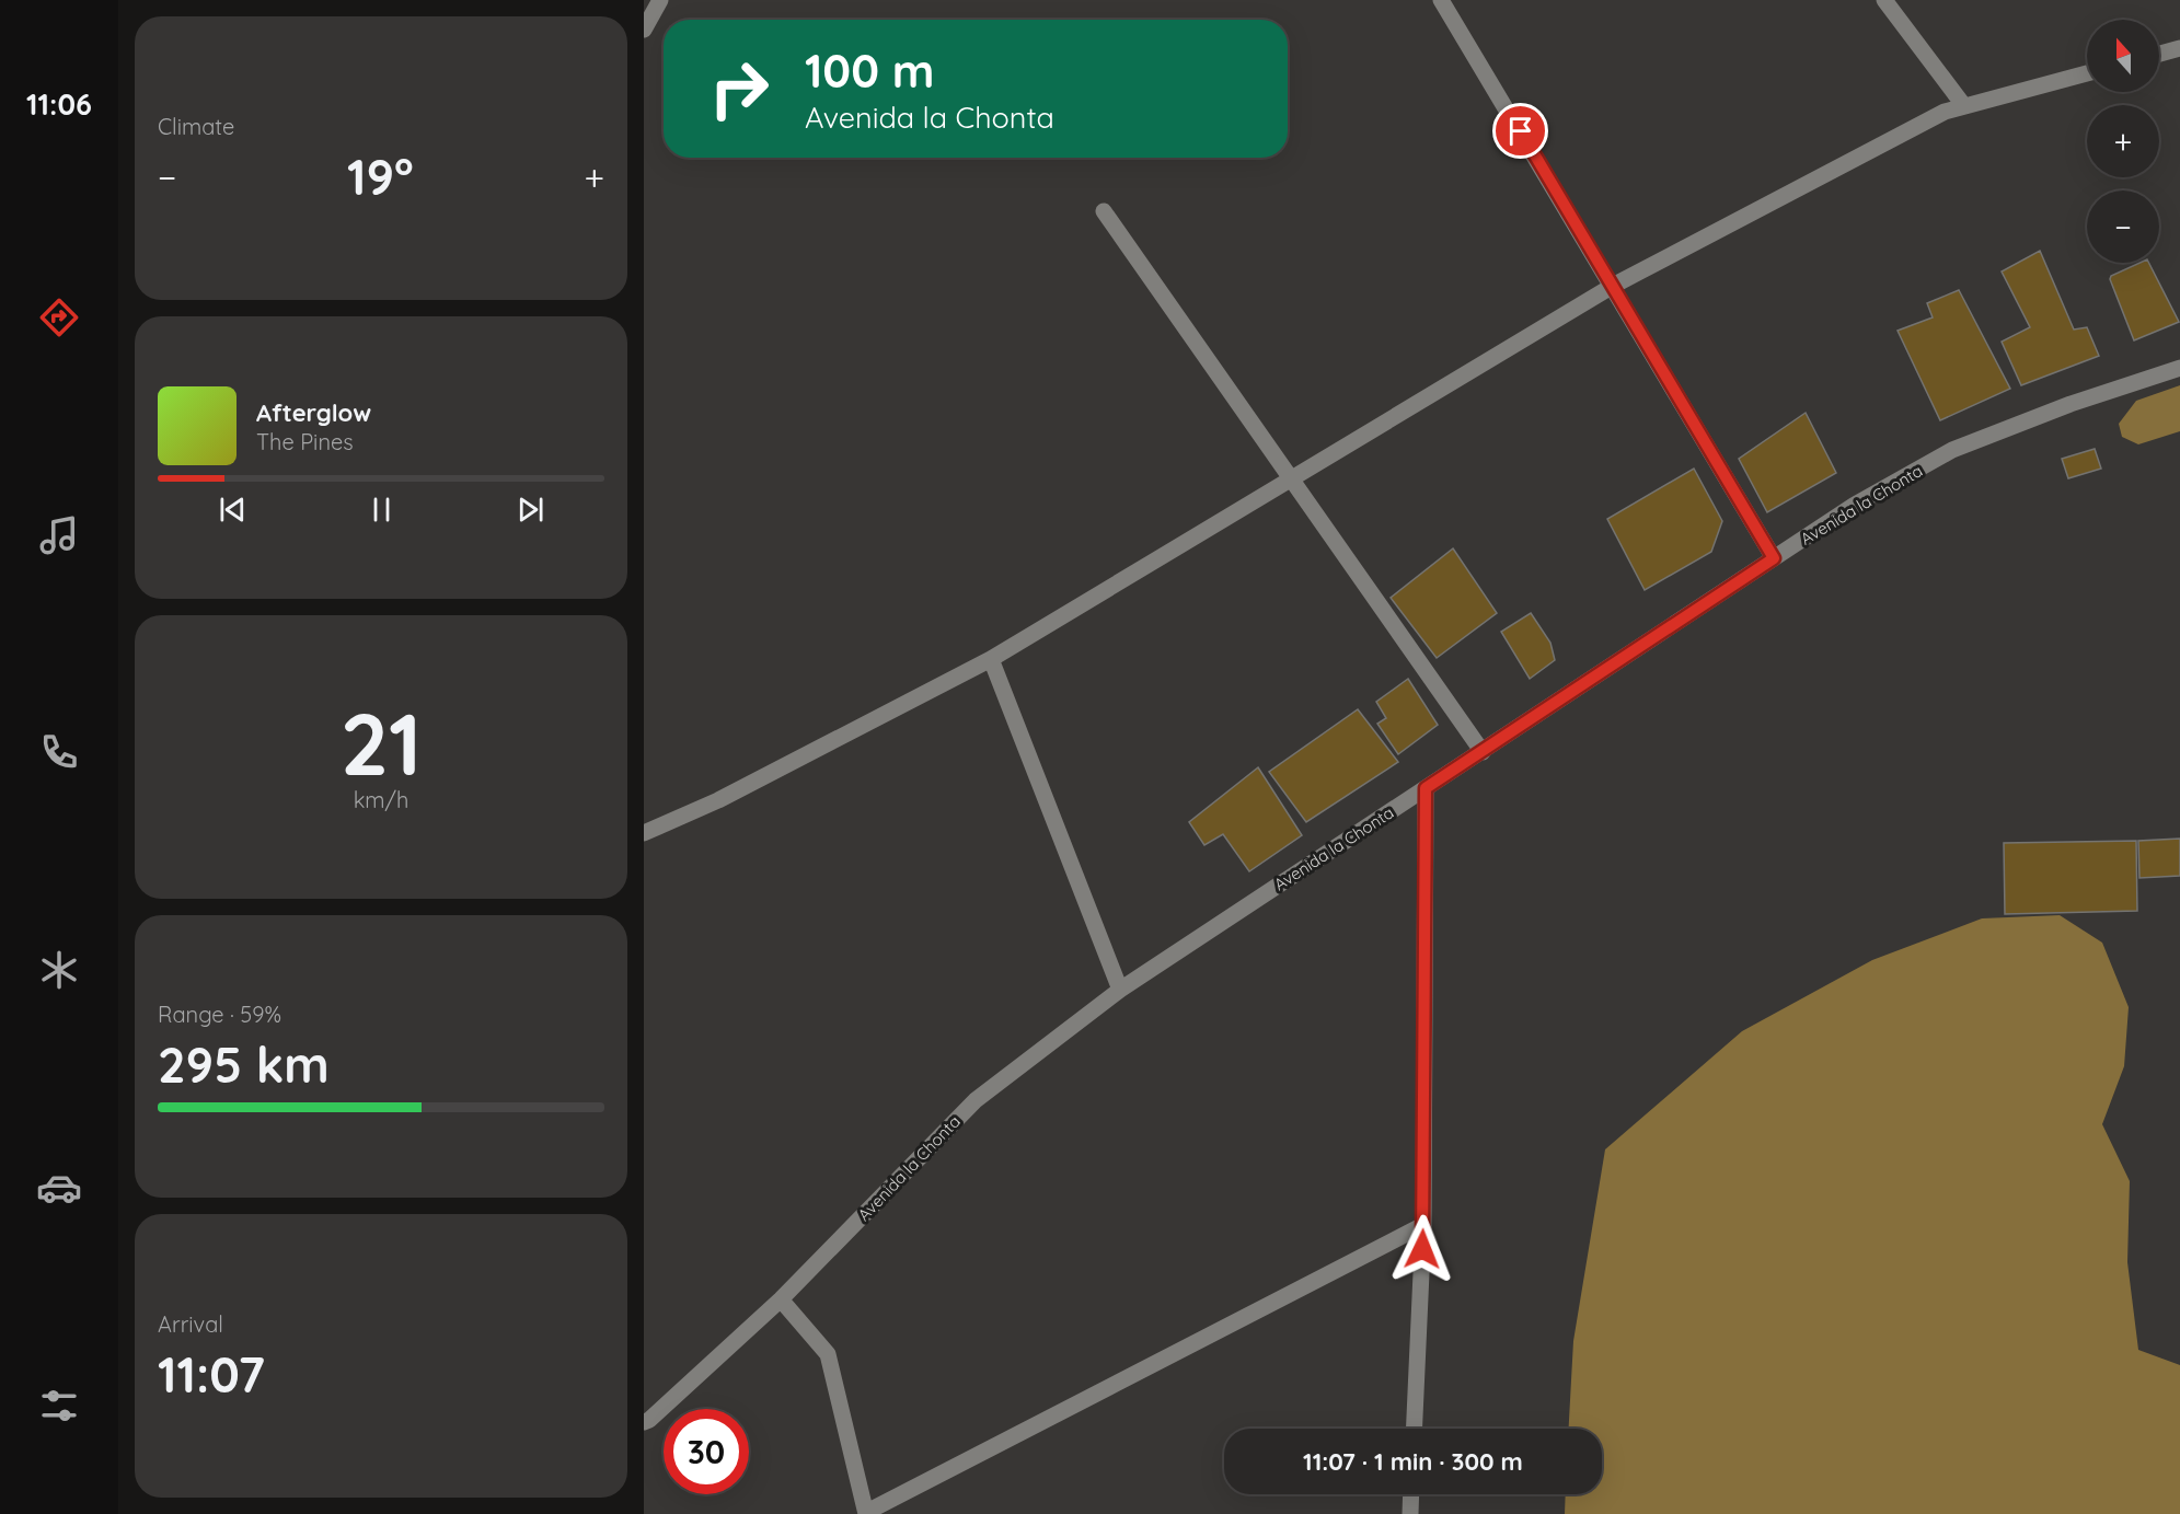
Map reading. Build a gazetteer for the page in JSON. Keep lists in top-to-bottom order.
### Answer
{
  "streets": {
    "street": ["Avenida la Chonta"]
  },
  "north": "top",
  "page": {
    "tabs": "11:06",
    "tile": [
      "Climate",
      ["21", "km/h"],
      ["Range · 59%", "295 km"],
      ["Arrival", "11:07"]
    ],
    "map_buttons": ["+", "−"],
    "turn": ["100 m", "Avenida la Chonta"],
    "heat": ["−", "19°", "+"],
    "song": ["Afterglow", "The Pines"],
    "limit": "30",
    "trip": "11:07 · 1 min · 300 m"
  }
}
